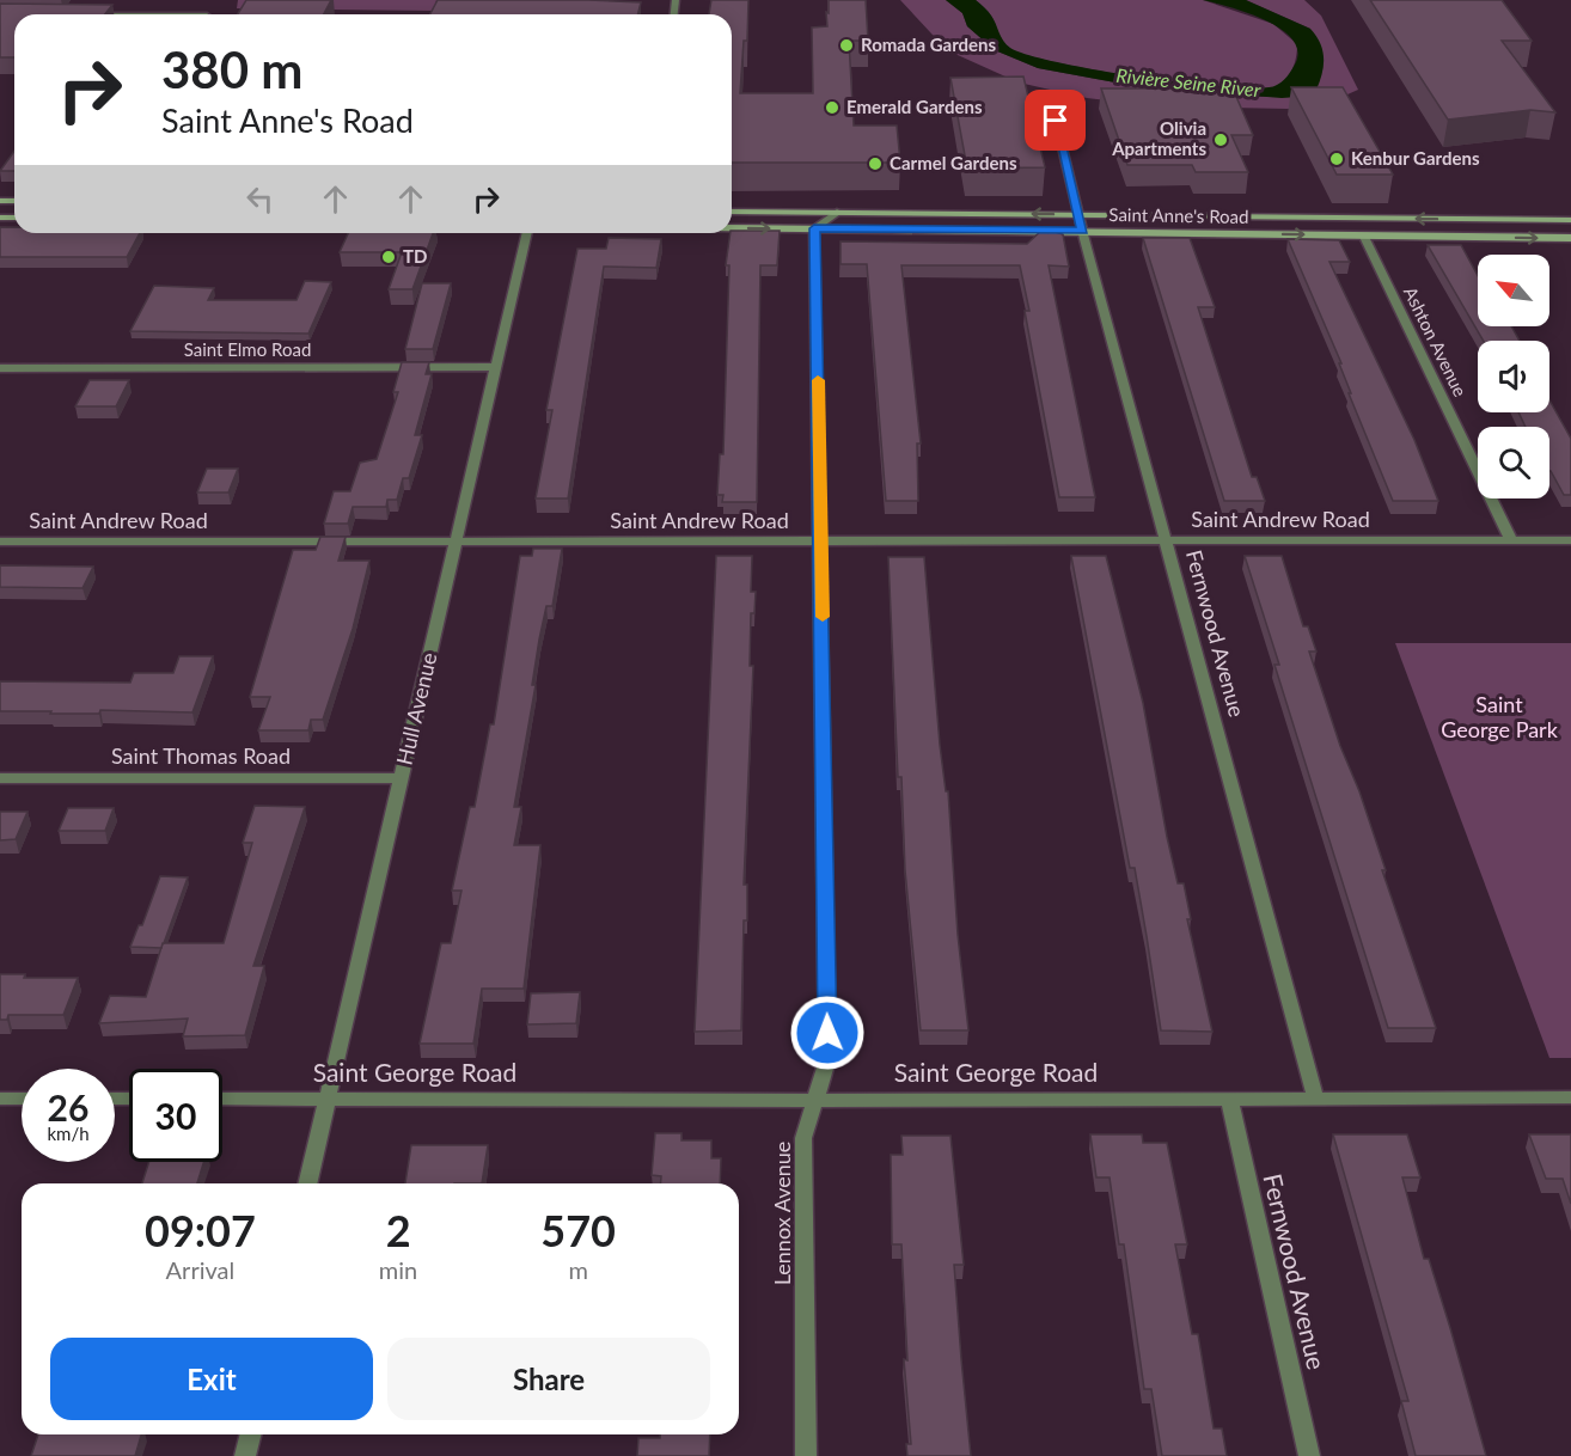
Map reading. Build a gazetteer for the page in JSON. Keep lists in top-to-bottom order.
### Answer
{
  "streets": {
    "main road": ["Saint Anne's Road"],
    "street": [
      "Ashton Avenue",
      "Saint Elmo Road",
      "Saint Andrew Road",
      "Fernwood Avenue",
      "Hull Avenue",
      "Saint Thomas Road",
      "Saint George Road",
      "Lennox Avenue"
    ]
  },
  "crossings": [
    ["Saint Anne's Road", "Ashton Avenue"],
    ["Saint Anne's Road", "Fernwood Avenue"],
    ["Saint Anne's Road", "Lennox Avenue"],
    ["Ashton Avenue", "Saint Andrew Road"],
    ["Saint Elmo Road", "Hull Avenue"],
    ["Saint Andrew Road", "Fernwood Avenue"],
    ["Saint Andrew Road", "Hull Avenue"],
    ["Saint Andrew Road", "Lennox Avenue"],
    ["Fernwood Avenue", "Saint George Road"],
    ["Hull Avenue", "Saint Thomas Road"],
    ["Hull Avenue", "Saint George Road"],
    ["Saint George Road", "Lennox Avenue"]
  ],
  "water": ["Rivière Seine River"],
  "parks": ["Saint George Park"],
  "places": [
    "Romada Gardens",
    "Emerald Gardens",
    "Olivia Apartments",
    "Kenbur Gardens",
    "Carmel Gardens",
    "TD"
  ],
  "north": "top left",
  "page": {
    "turn": ["380 m", "Saint Anne's Road"],
    "speed": "26 km/h",
    "limit": "30",
    "eta": [
      "09:07",
      "Arrival",
      "2",
      "min",
      "570",
      "m"
    ],
    "buttons": ["Exit", "Share"]
  }
}
